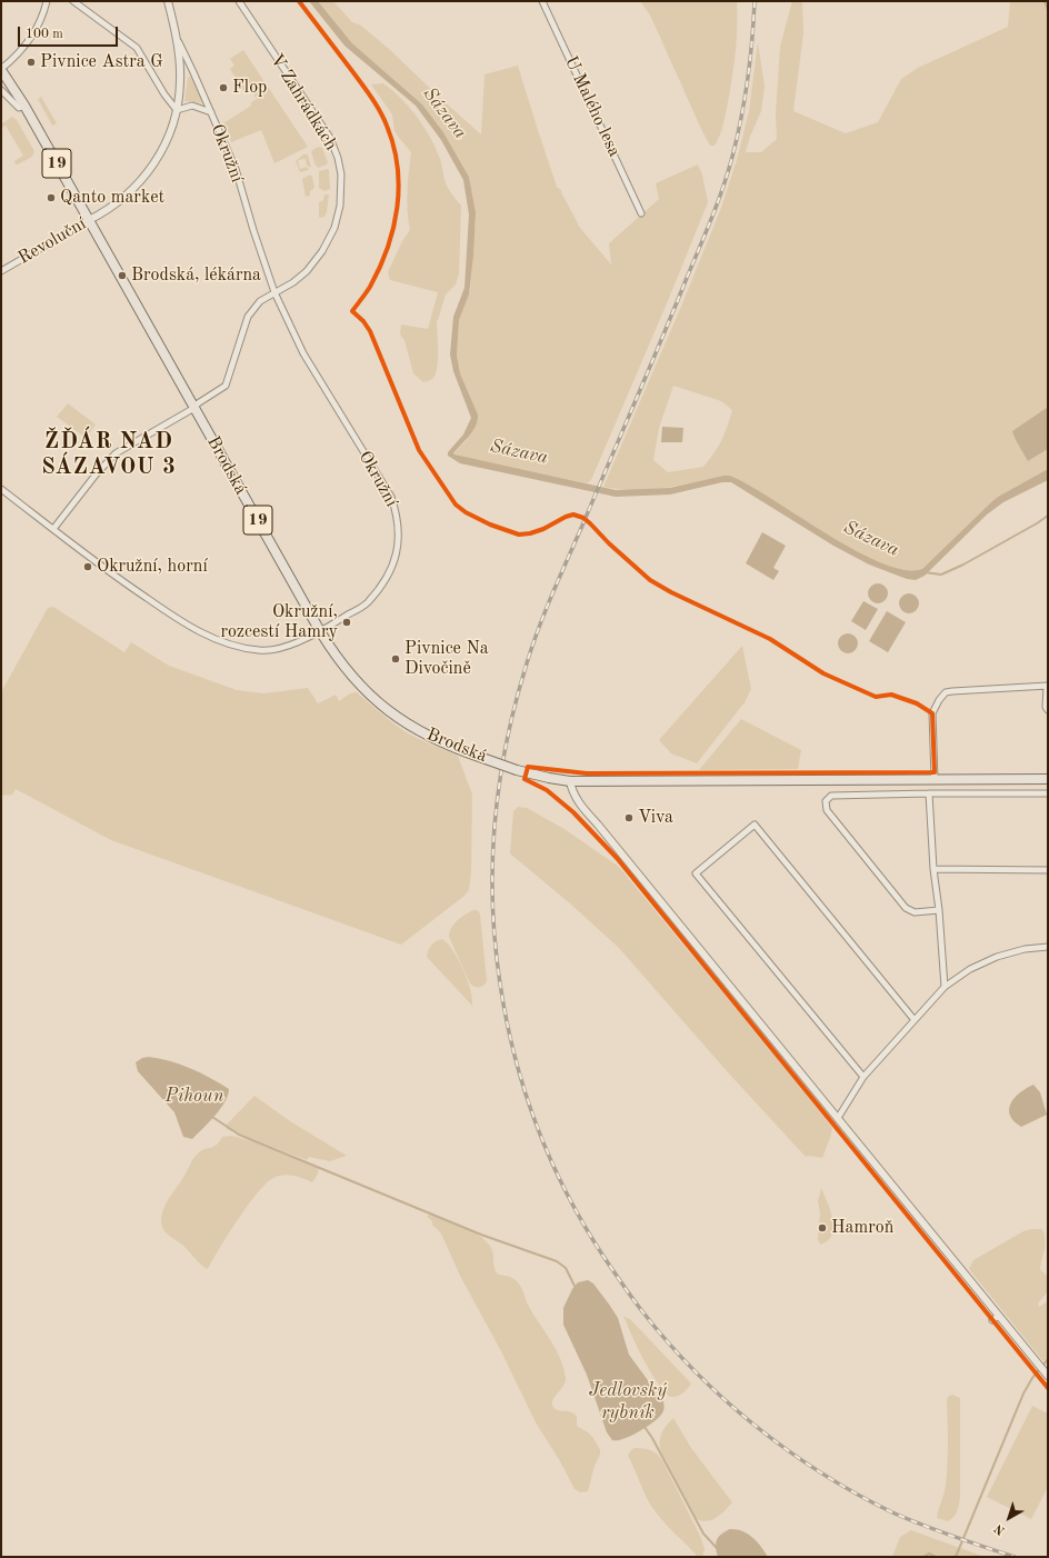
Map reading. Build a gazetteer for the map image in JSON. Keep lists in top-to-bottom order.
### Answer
{
  "streets": {
    "main road": ["19", "Brodská"],
    "street": [
      "V Zahrádkách",
      "U Malého lesa",
      "Okružní",
      "Revoluční"
    ]
  },
  "crossings": [
    ["V Zahrádkách", "Okružní"],
    ["V Zahrádkách", "Brodská"],
    ["Okružní", "Revoluční"],
    ["Okružní", "Brodská"],
    ["19", "Brodská"],
    ["Revoluční", "Brodská"]
  ],
  "districts": ["ŽĎÁR NAD SÁZAVOU 3"],
  "water": ["Sázava", "Pihoun", "Jedlovský rybník"],
  "places": [
    "Pivnice Astra G",
    "Flop",
    "Qanto market",
    "Brodská, lékárna",
    "Okružní, horní",
    "Okružní, rozcestí Hamry",
    "Pivnice Na Divočině",
    "Viva",
    "Hamroň"
  ],
  "scale_bar": "100 m",
  "north": "bottom left"
}
